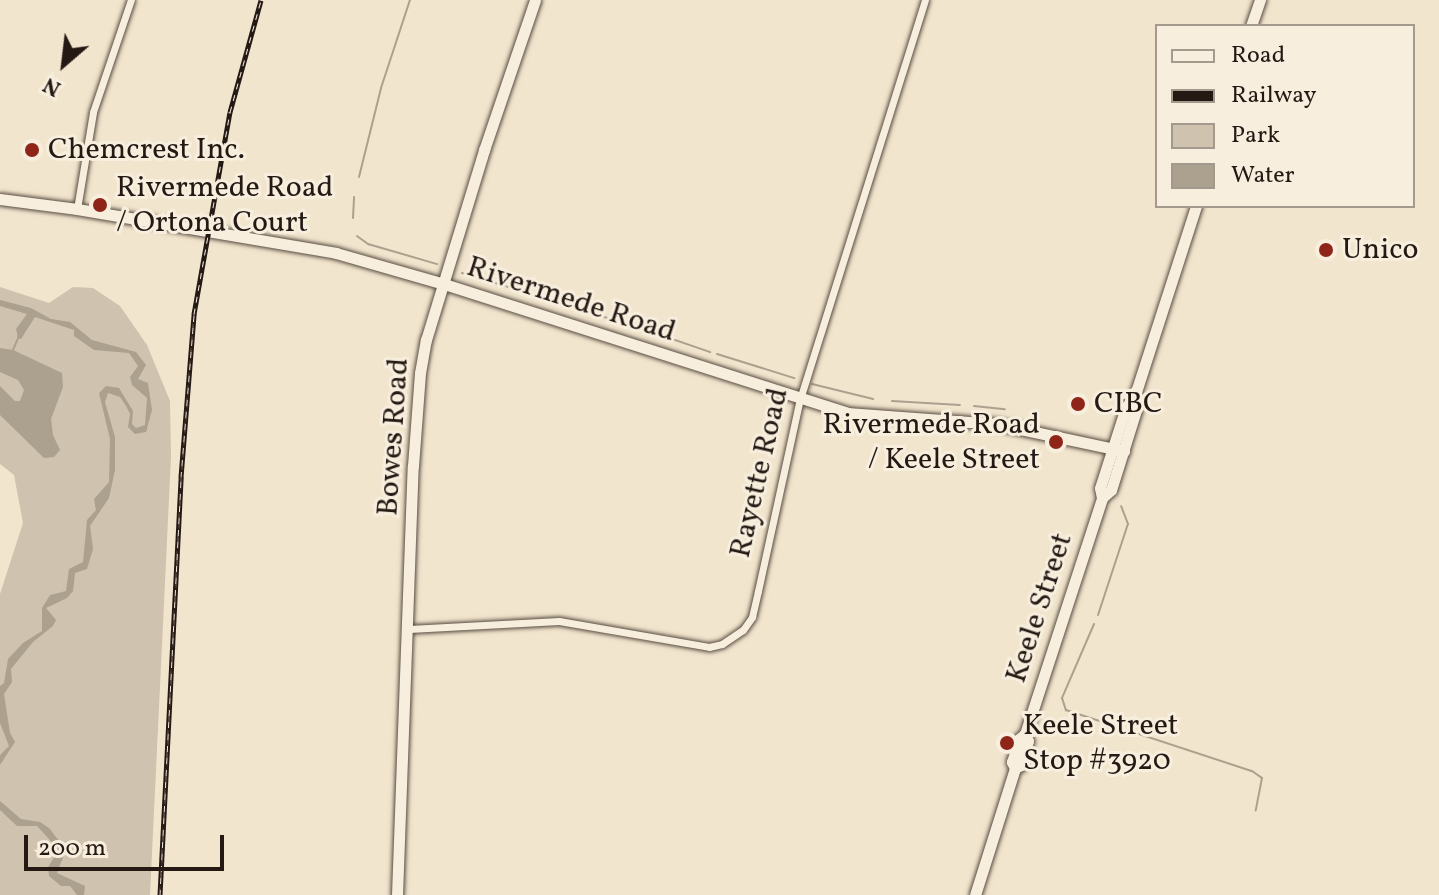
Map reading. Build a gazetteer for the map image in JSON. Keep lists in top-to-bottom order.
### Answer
{
  "streets": {
    "street": [
      "Rivermede Road",
      "Bowes Road",
      "Rayette Road",
      "Keele Street"
    ]
  },
  "crossings": [
    ["Rivermede Road", "Bowes Road"],
    ["Rivermede Road", "Rayette Road"],
    ["Rivermede Road", "Keele Street"],
    ["Bowes Road", "Rayette Road"]
  ],
  "places": [
    "Chemcrest Inc.",
    "Rivermede Road / Ortona Court",
    "Unico",
    "CIBC",
    "Rivermede Road / Keele Street",
    "Keele Street Stop #3920"
  ],
  "legend": [
    "Road",
    "Railway",
    "Park",
    "Water"
  ],
  "scale_bar": "200 m",
  "north": "bottom left"
}
